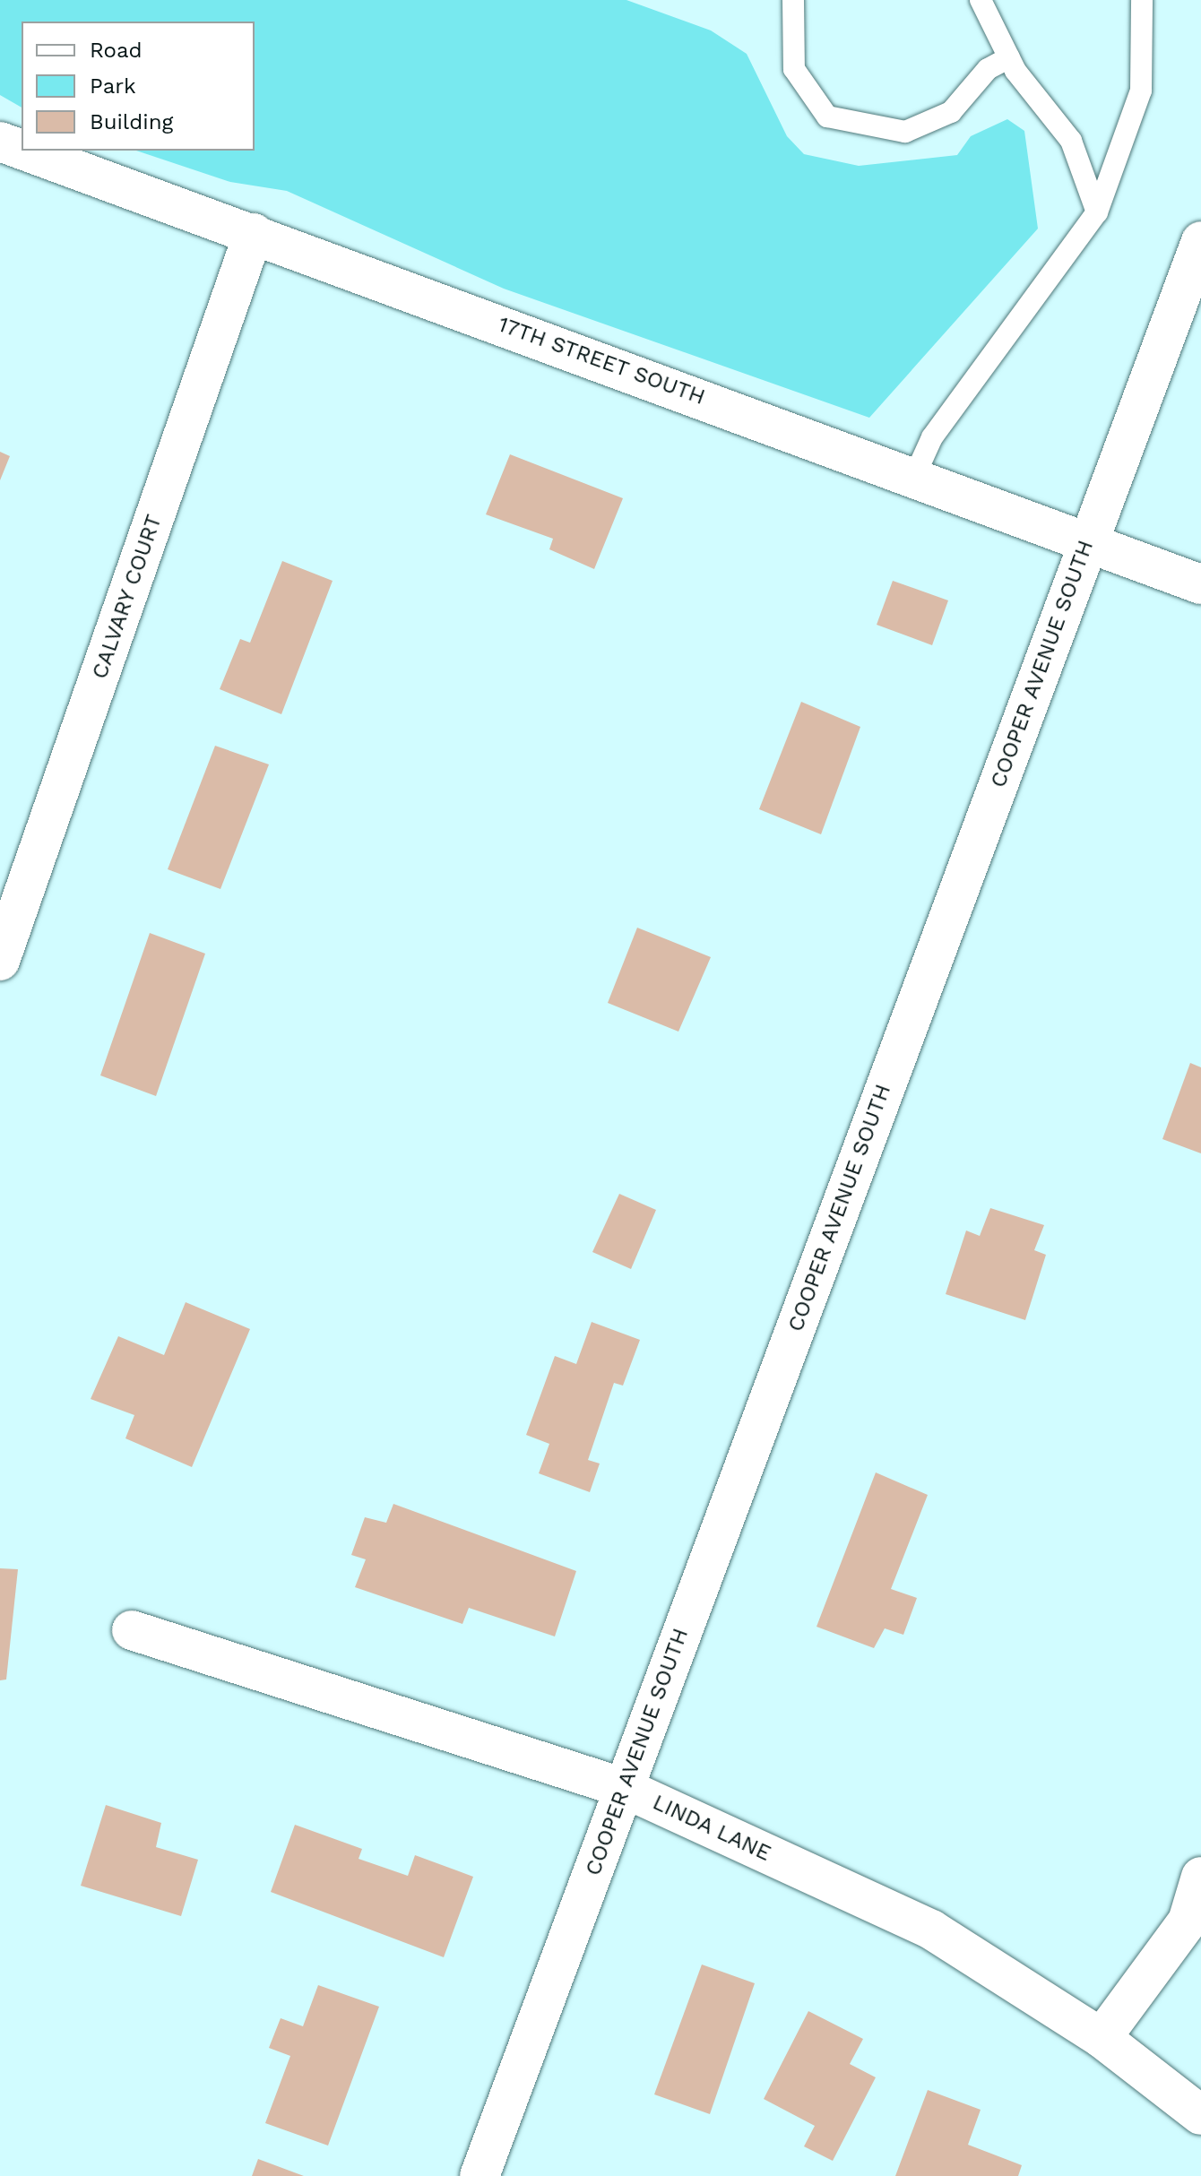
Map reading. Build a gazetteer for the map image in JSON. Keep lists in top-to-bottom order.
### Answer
{
  "streets": {
    "street": [
      "17TH STREET SOUTH",
      "CALVARY COURT",
      "COOPER AVENUE SOUTH",
      "LINDA LANE"
    ]
  },
  "crossings": [
    ["17TH STREET SOUTH", "CALVARY COURT"],
    ["17TH STREET SOUTH", "COOPER AVENUE SOUTH"],
    ["COOPER AVENUE SOUTH", "LINDA LANE"]
  ],
  "legend": ["Road", "Park", "Building"]
}
